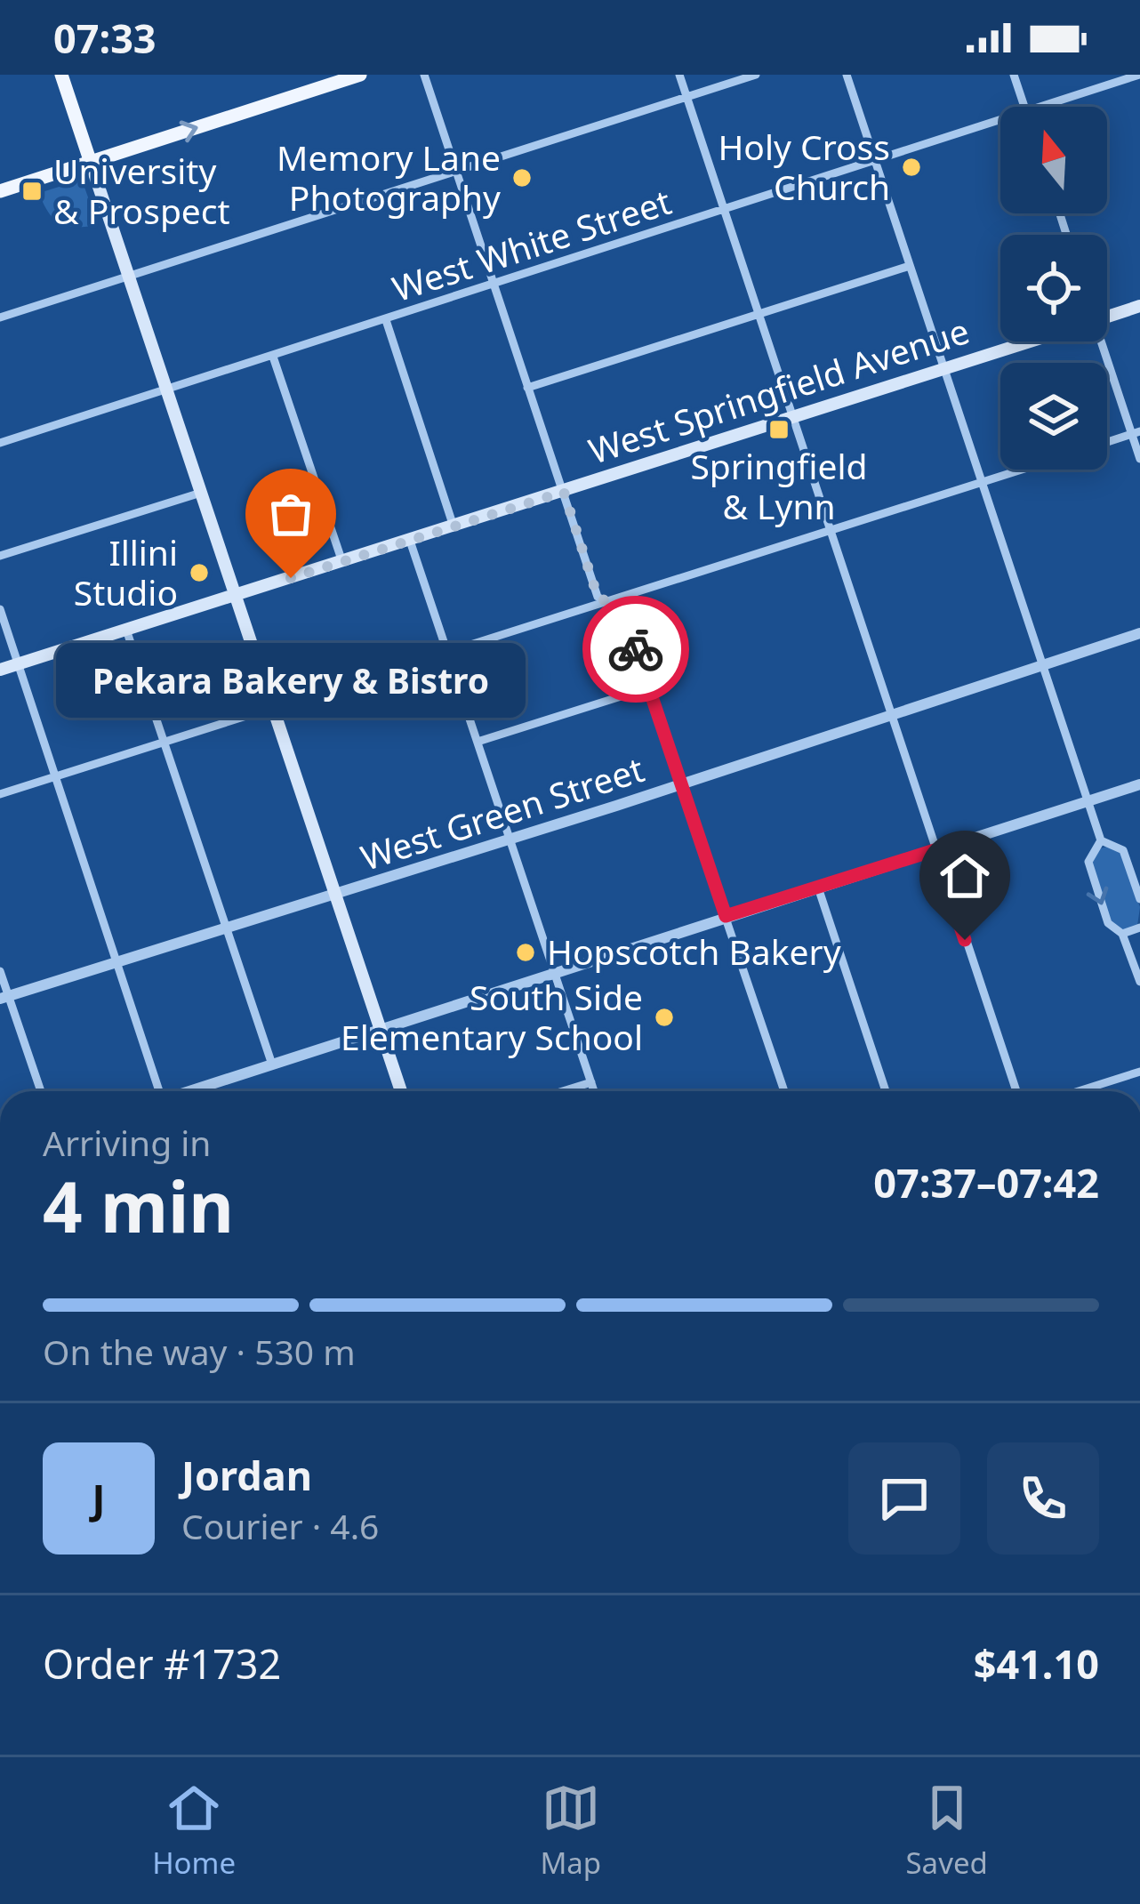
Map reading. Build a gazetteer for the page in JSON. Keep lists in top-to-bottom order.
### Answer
{
  "streets": {
    "main road": ["West Springfield Avenue"],
    "street": ["West White Street", "West Green Street"]
  },
  "places": {
    "other": [
      "Holy Cross Church",
      "Memory Lane Photography",
      "Illini Studio",
      "Pekara Bakery & Bistro",
      "Hopscotch Bakery",
      "South Side Elementary School"
    ],
    "transit": ["University & Prospect", "Springfield & Lynn"]
  },
  "north": "top",
  "page": {
    "status": "07:33",
    "bubble": "Pekara Bakery & Bistro",
    "heading": ["4 min", "Arriving in", "07:37–07:42"],
    "panel": [
      "Jordan",
      "Courier · 4.6",
      "Order #1732",
      "$41.10"
    ],
    "bar": "On the way · 530 m",
    "round": "J",
    "tabs": ["Home", "Map", "Saved"]
  }
}
